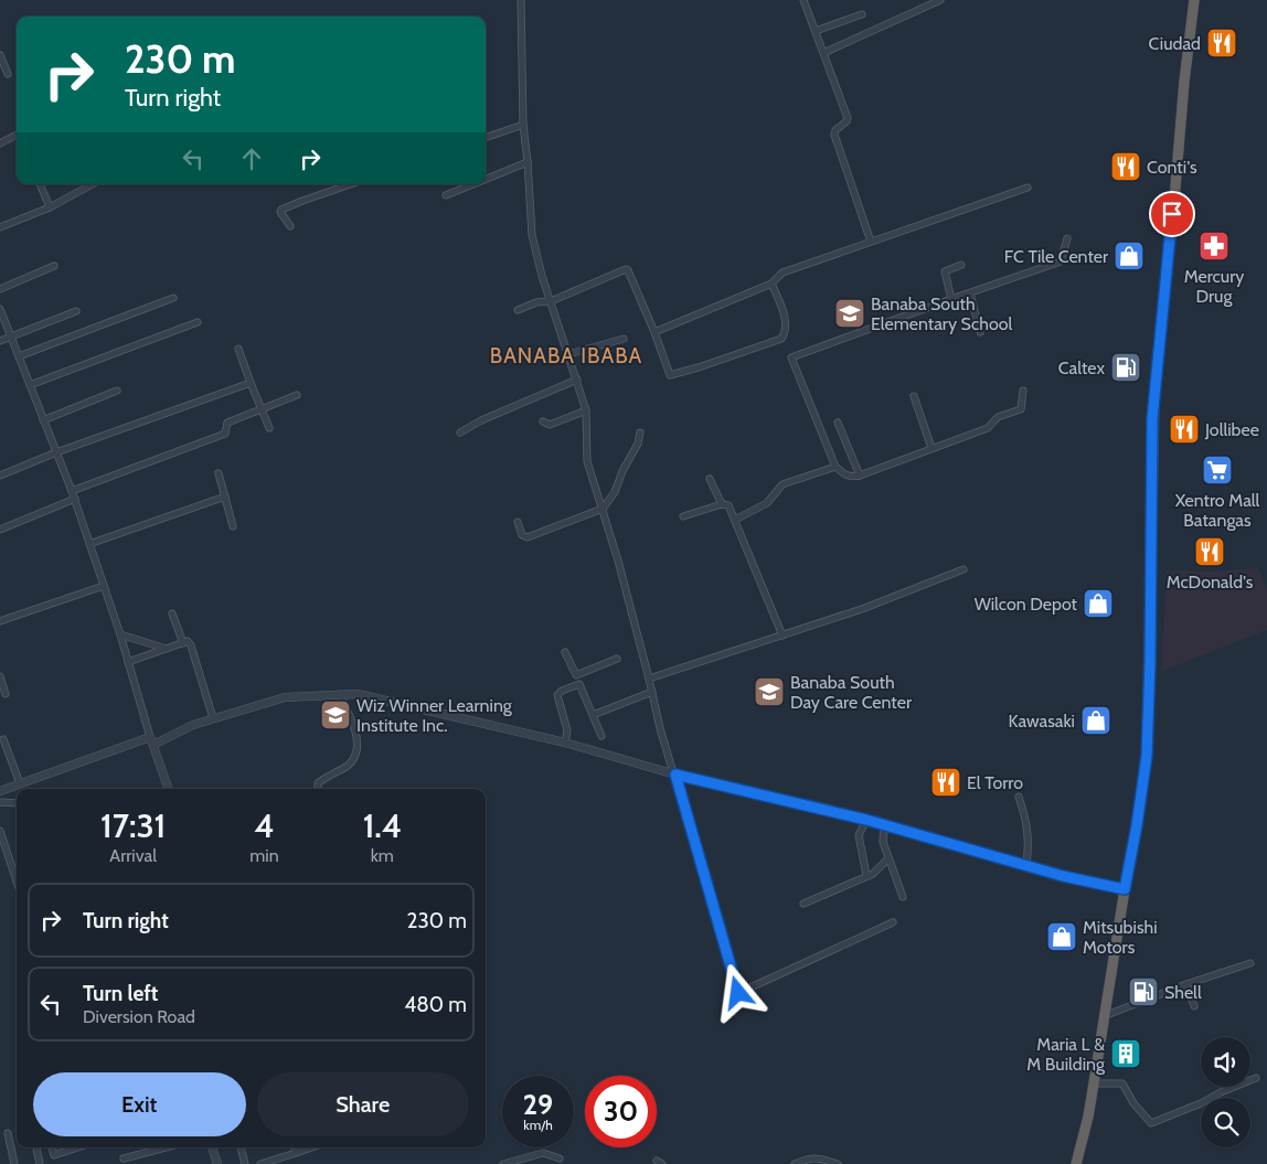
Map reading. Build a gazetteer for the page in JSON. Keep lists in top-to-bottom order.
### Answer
{
  "districts": ["BANABA IBABA"],
  "places": {
    "restaurant": [
      "Ciudad",
      "Conti's",
      "Jollibee",
      "McDonald's",
      "El Torro"
    ],
    "pharmacy": ["Mercury Drug"],
    "shop": [
      "FC Tile Center",
      "Wilcon Depot",
      "Kawasaki",
      "Mitsubishi Motors"
    ],
    "school or university": ["Banaba South Elementary School", "Banaba South Day Care Center", "Wiz Winner Learning Institute Inc."],
    "fuel station": ["Caltex", "Shell"],
    "supermarket": ["Xentro Mall Batangas"],
    "building": ["Maria L & M Building"]
  },
  "page": {
    "turn": ["230 m", "Turn right"],
    "eta": [
      "17:31",
      "Arrival",
      "4",
      "min",
      "1.4",
      "km"
    ],
    "list": [
      {
        "name": "Turn right",
        "value": "230 m"
      },
      {
        "name": "Turn left",
        "note": "Diversion Road",
        "value": "480 m"
      }
    ],
    "buttons": ["Exit", "Share"],
    "speed": "29 km/h",
    "limit": "30"
  }
}
